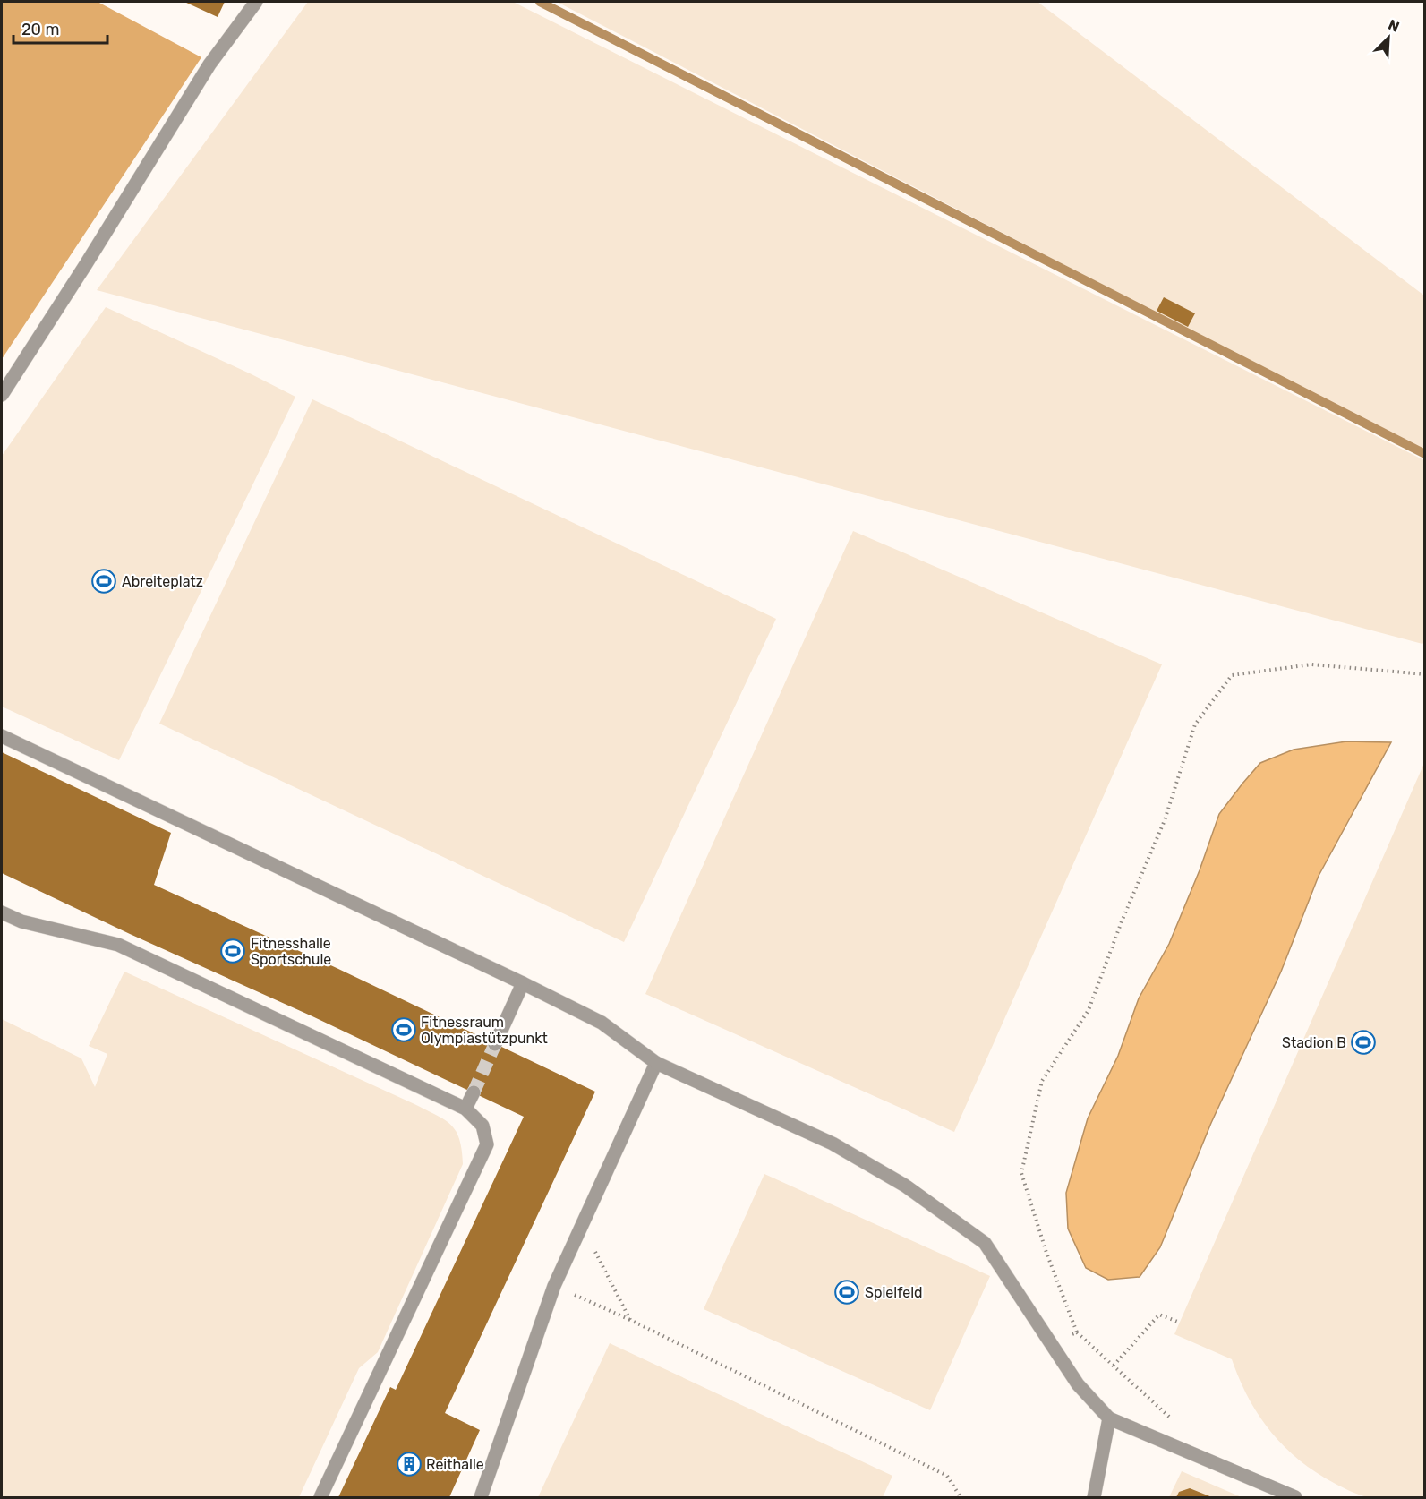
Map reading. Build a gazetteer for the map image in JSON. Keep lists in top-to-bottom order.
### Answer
{
  "places": {
    "sports": [
      "Abreiteplatz",
      "Fitnesshalle Sportschule",
      "Fitnessraum Olympiastützpunkt",
      "Stadion B",
      "Spielfeld"
    ],
    "building": ["Reithalle"]
  },
  "scale_bar": "20 m",
  "north": "top right"
}
